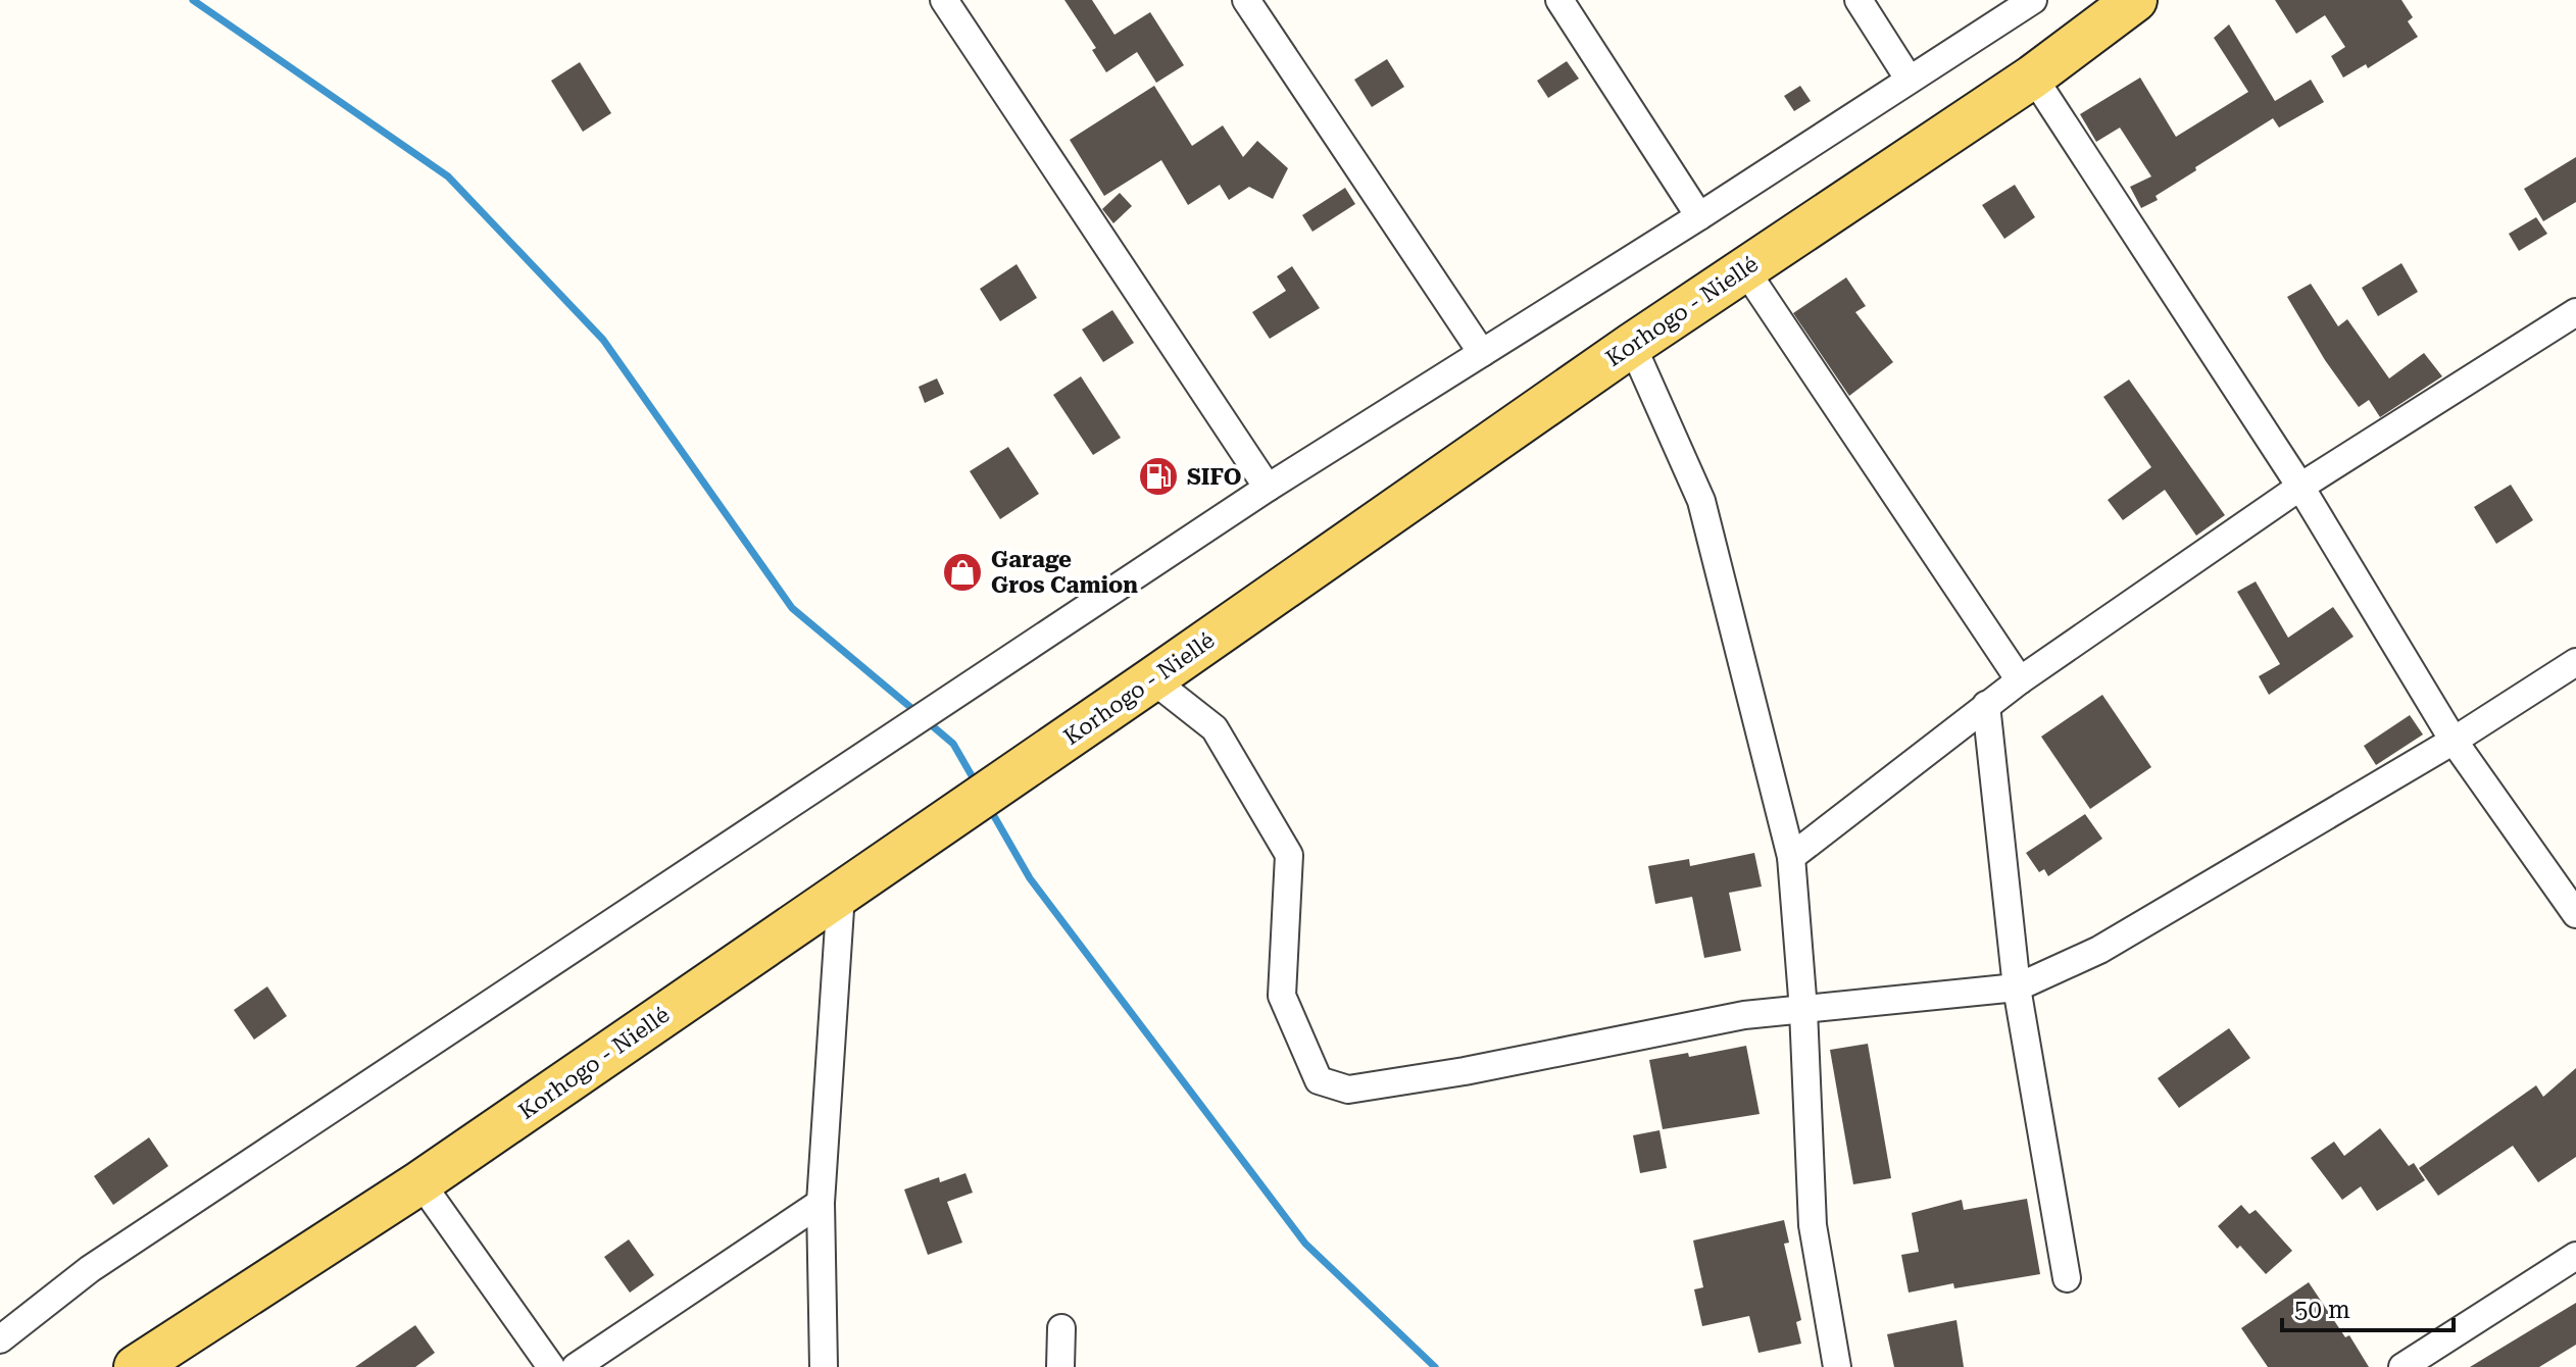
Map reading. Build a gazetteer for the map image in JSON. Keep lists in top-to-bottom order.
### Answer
{
  "streets": {
    "main road": ["Korhogo - Niellé"]
  },
  "places": {
    "fuel station": ["SIFO"],
    "shop": ["Garage Gros Camion"]
  },
  "scale_bar": "50 m"
}
